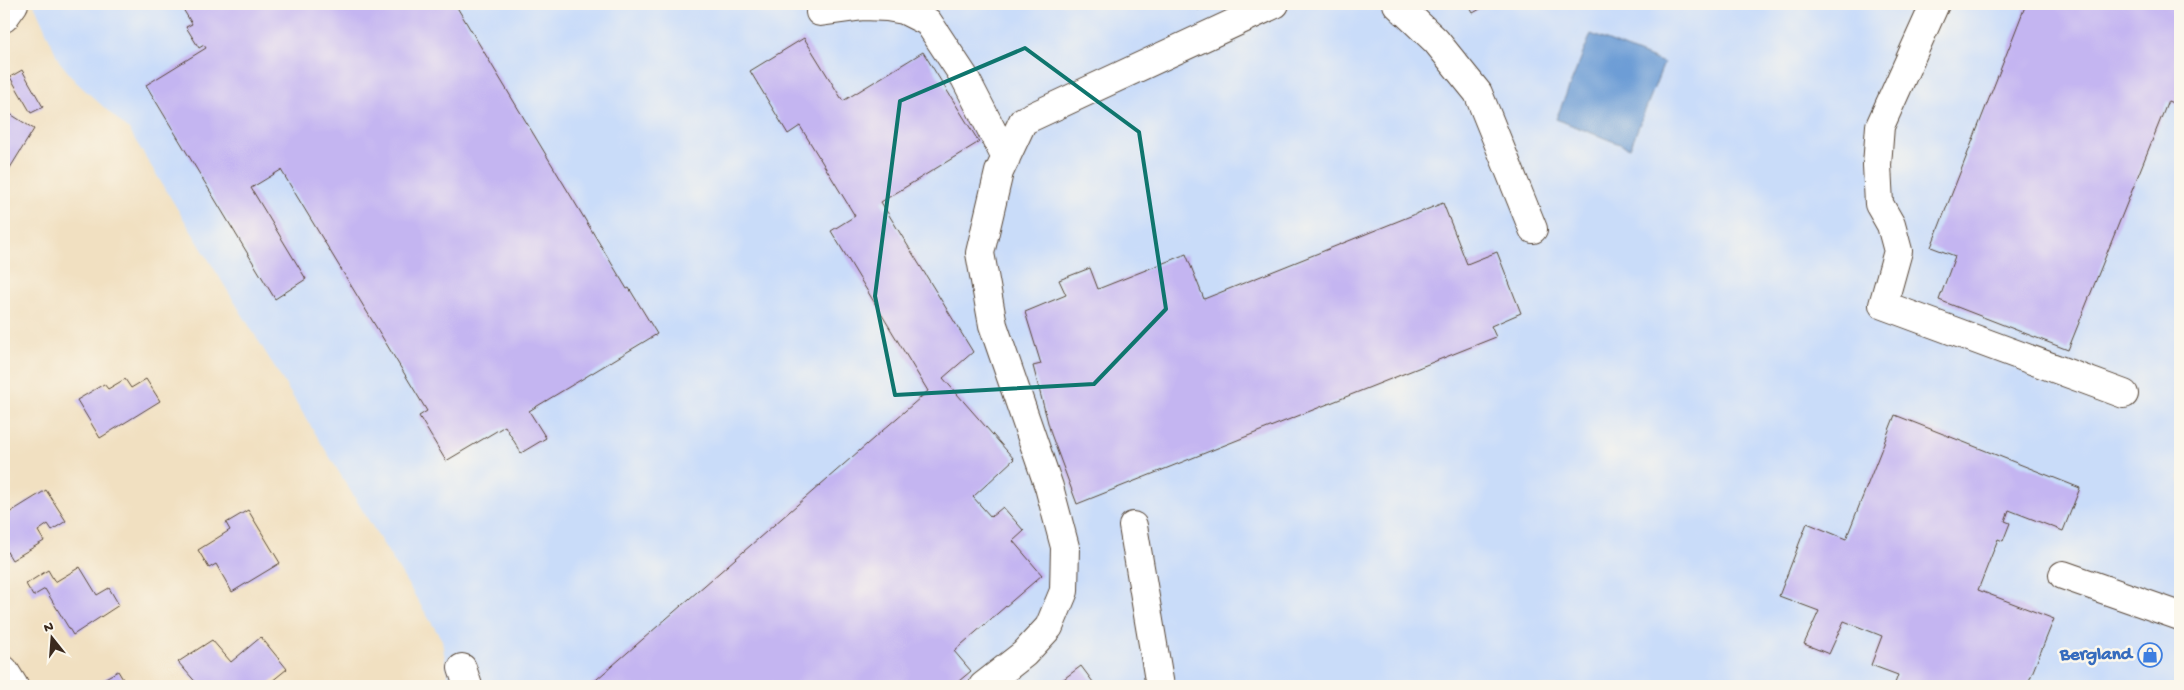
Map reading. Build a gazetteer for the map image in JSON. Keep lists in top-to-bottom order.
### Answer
{
  "places": {
    "shop": ["Bergland"]
  },
  "north": "top"
}
